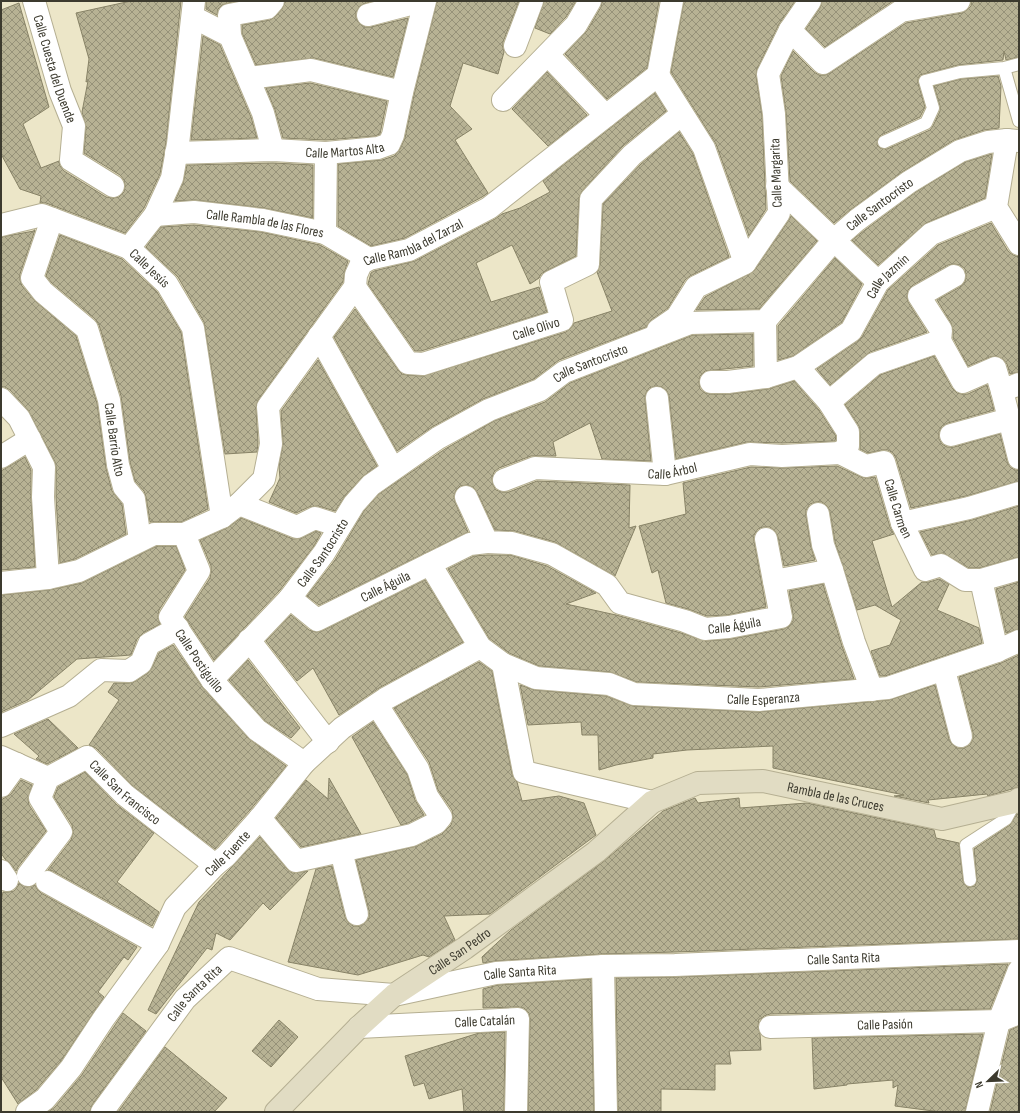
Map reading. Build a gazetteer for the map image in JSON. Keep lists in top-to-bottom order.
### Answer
{
  "streets": {
    "street": [
      "Calle Cuesta del Duende",
      "Calle Martos Alta",
      "Calle Margarita",
      "Calle Santocristo",
      "Calle Rambla de las Flores",
      "Calle Rambla del Zarzal",
      "Calle Jesús",
      "Calle Jazmín",
      "Calle Olivo",
      "Calle Barrio Alto",
      "Calle Árbol",
      "Calle Carmen",
      "Calle Águila",
      "Calle Postiguillo",
      "Calle Esperanza",
      "Calle San Francisco",
      "Rambla de las Cruces",
      "Calle Fuente",
      "Calle San Pedro",
      "Calle Santa Rita",
      "Calle Catalán",
      "Calle Pasión"
    ]
  },
  "crossings": [
    ["Calle Martos Alta", "Calle Jesús"],
    ["Calle Margarita", "Calle Santocristo"],
    ["Calle Santocristo", "Calle Águila"],
    ["Calle Santocristo", "Calle Postiguillo"],
    ["Calle Rambla de las Flores", "Calle Rambla del Zarzal"],
    ["Calle Rambla de las Flores", "Calle Jesús"],
    ["Calle Rambla del Zarzal", "Calle Jesús"],
    ["Calle Rambla del Zarzal", "Calle Olivo"],
    ["Calle Rambla del Zarzal", "Calle Barrio Alto"],
    ["Calle Rambla del Zarzal", "Calle Postiguillo"],
    ["Calle Árbol", "Calle Carmen"],
    ["Calle Postiguillo", "Calle Fuente"],
    ["Calle Esperanza", "Calle Fuente"],
    ["Calle San Francisco", "Calle Fuente"],
    ["Rambla de las Cruces", "Calle San Pedro"],
    ["Calle San Pedro", "Calle Santa Rita"],
    ["Calle San Pedro", "Calle Catalán"]
  ],
  "north": "bottom left"
}
